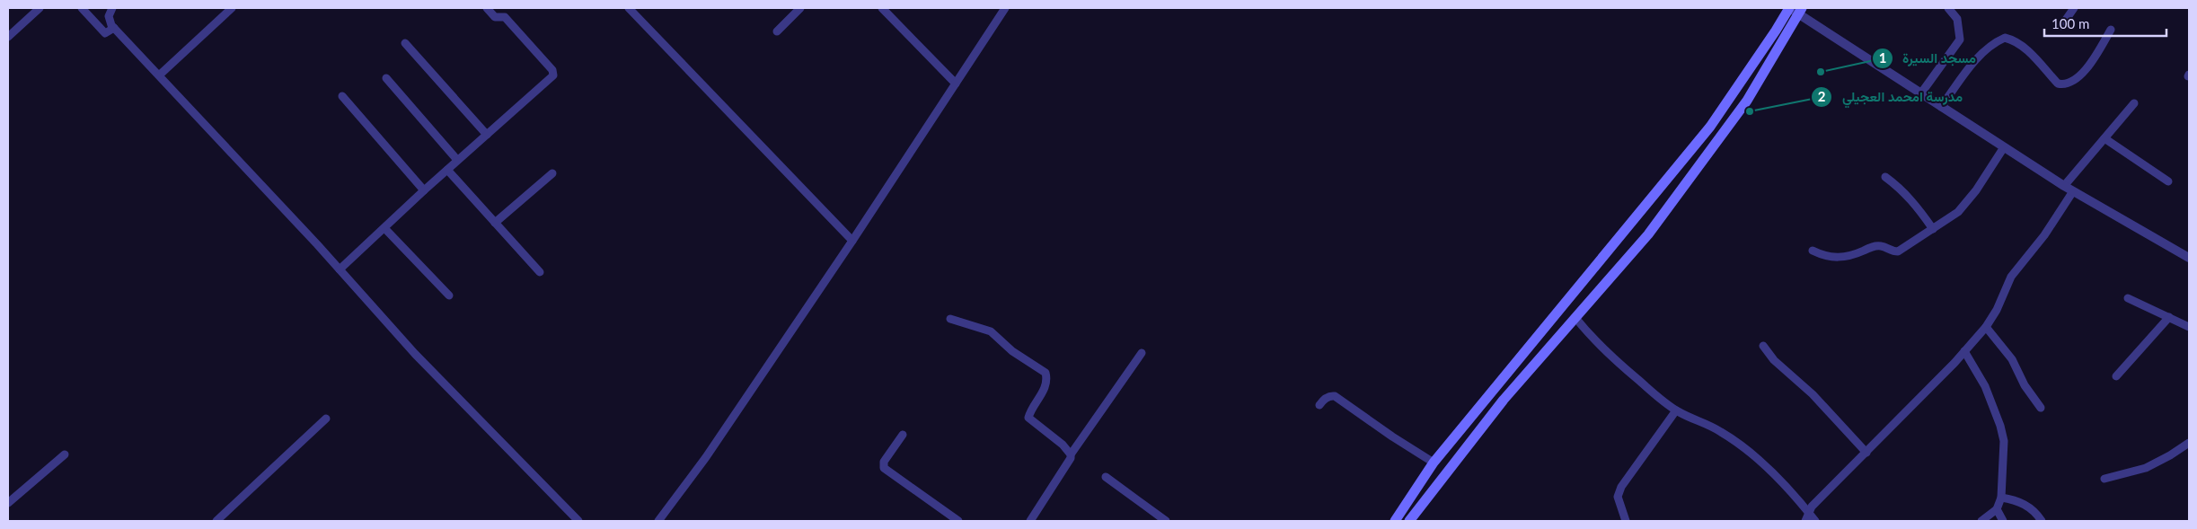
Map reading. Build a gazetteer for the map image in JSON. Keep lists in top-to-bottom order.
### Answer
{
  "places": ["مسجد السيرة", "مدرسة امحمد العجيلي"],
  "scale_bar": "100 m"
}
